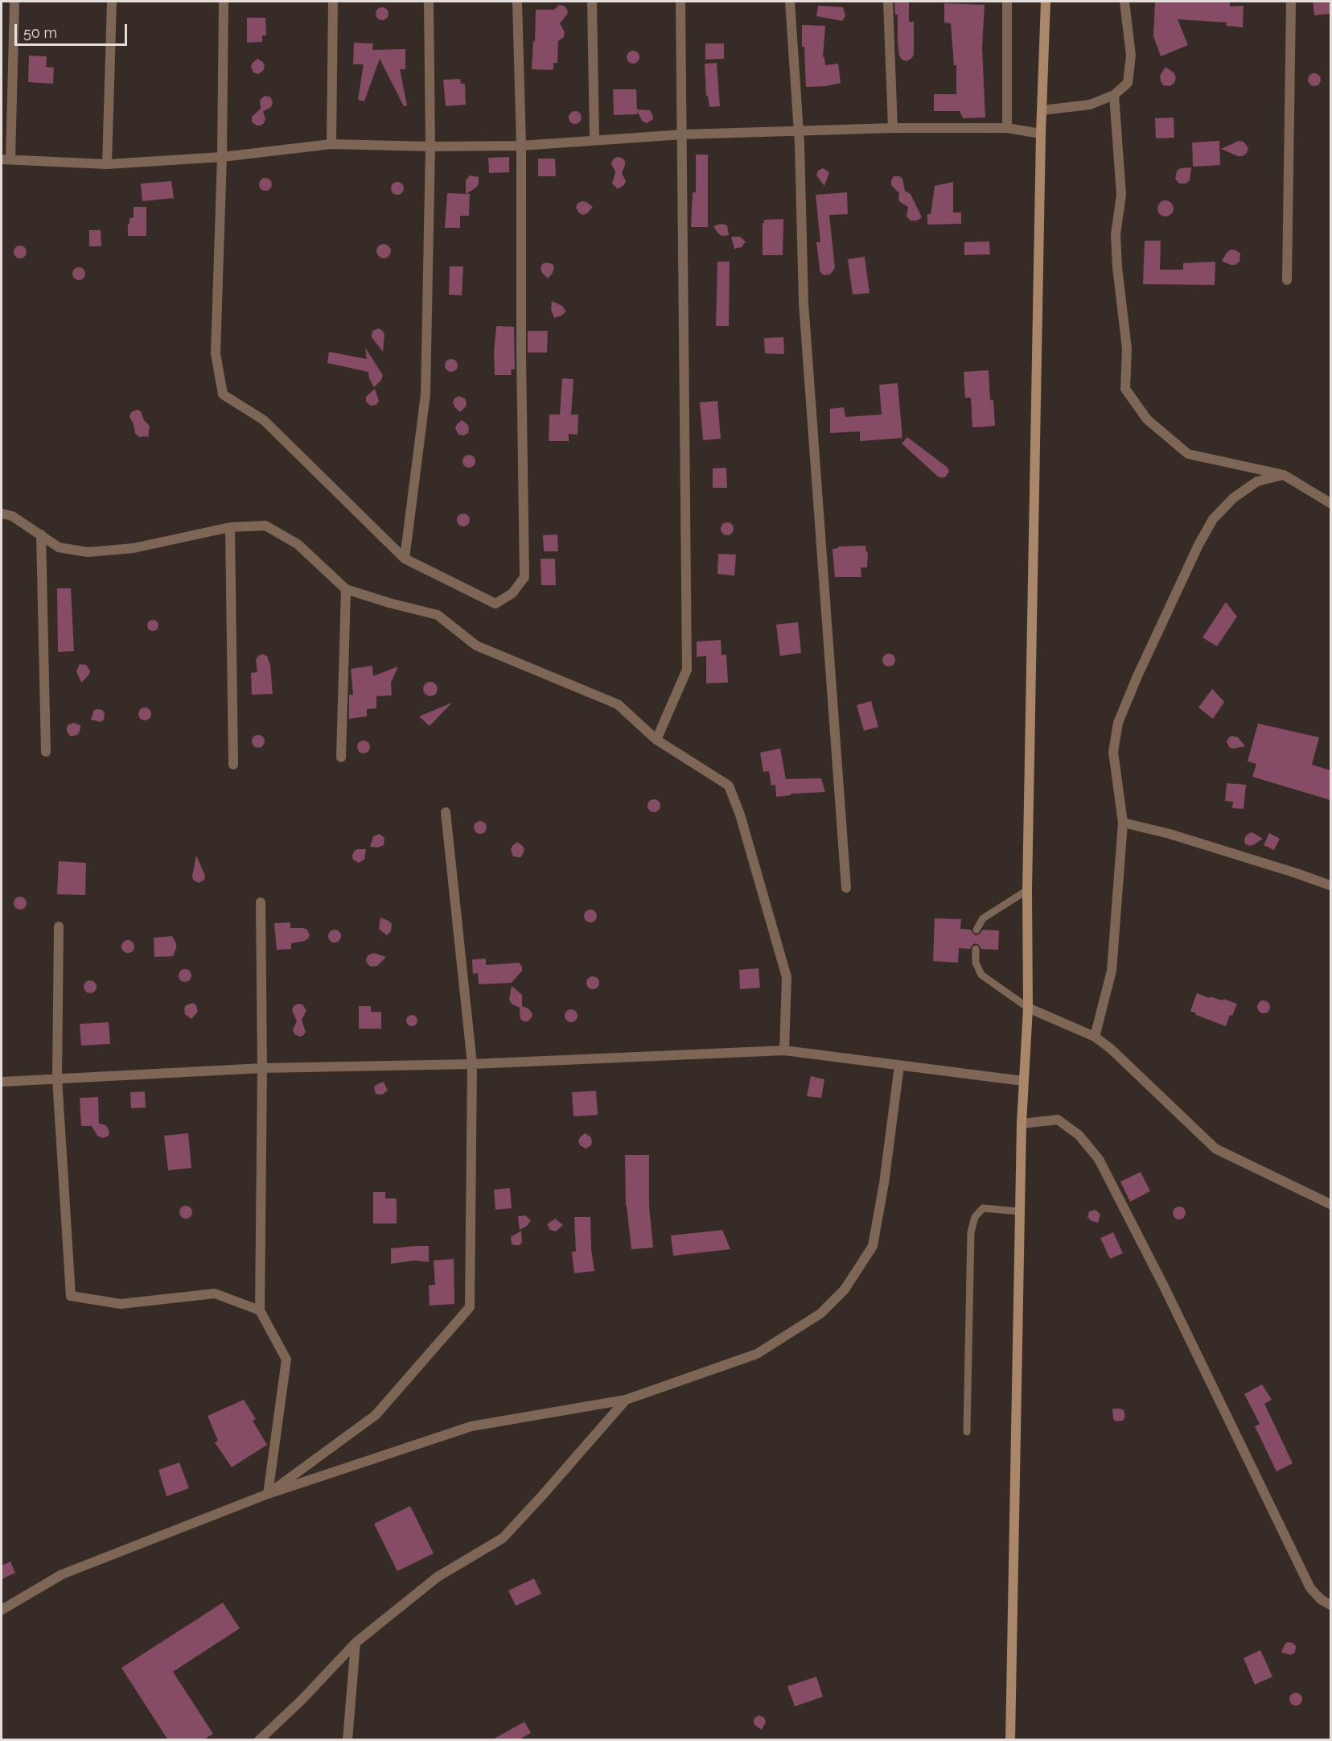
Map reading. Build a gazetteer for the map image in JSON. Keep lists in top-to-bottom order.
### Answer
{
  "scale_bar": "50 m"
}
